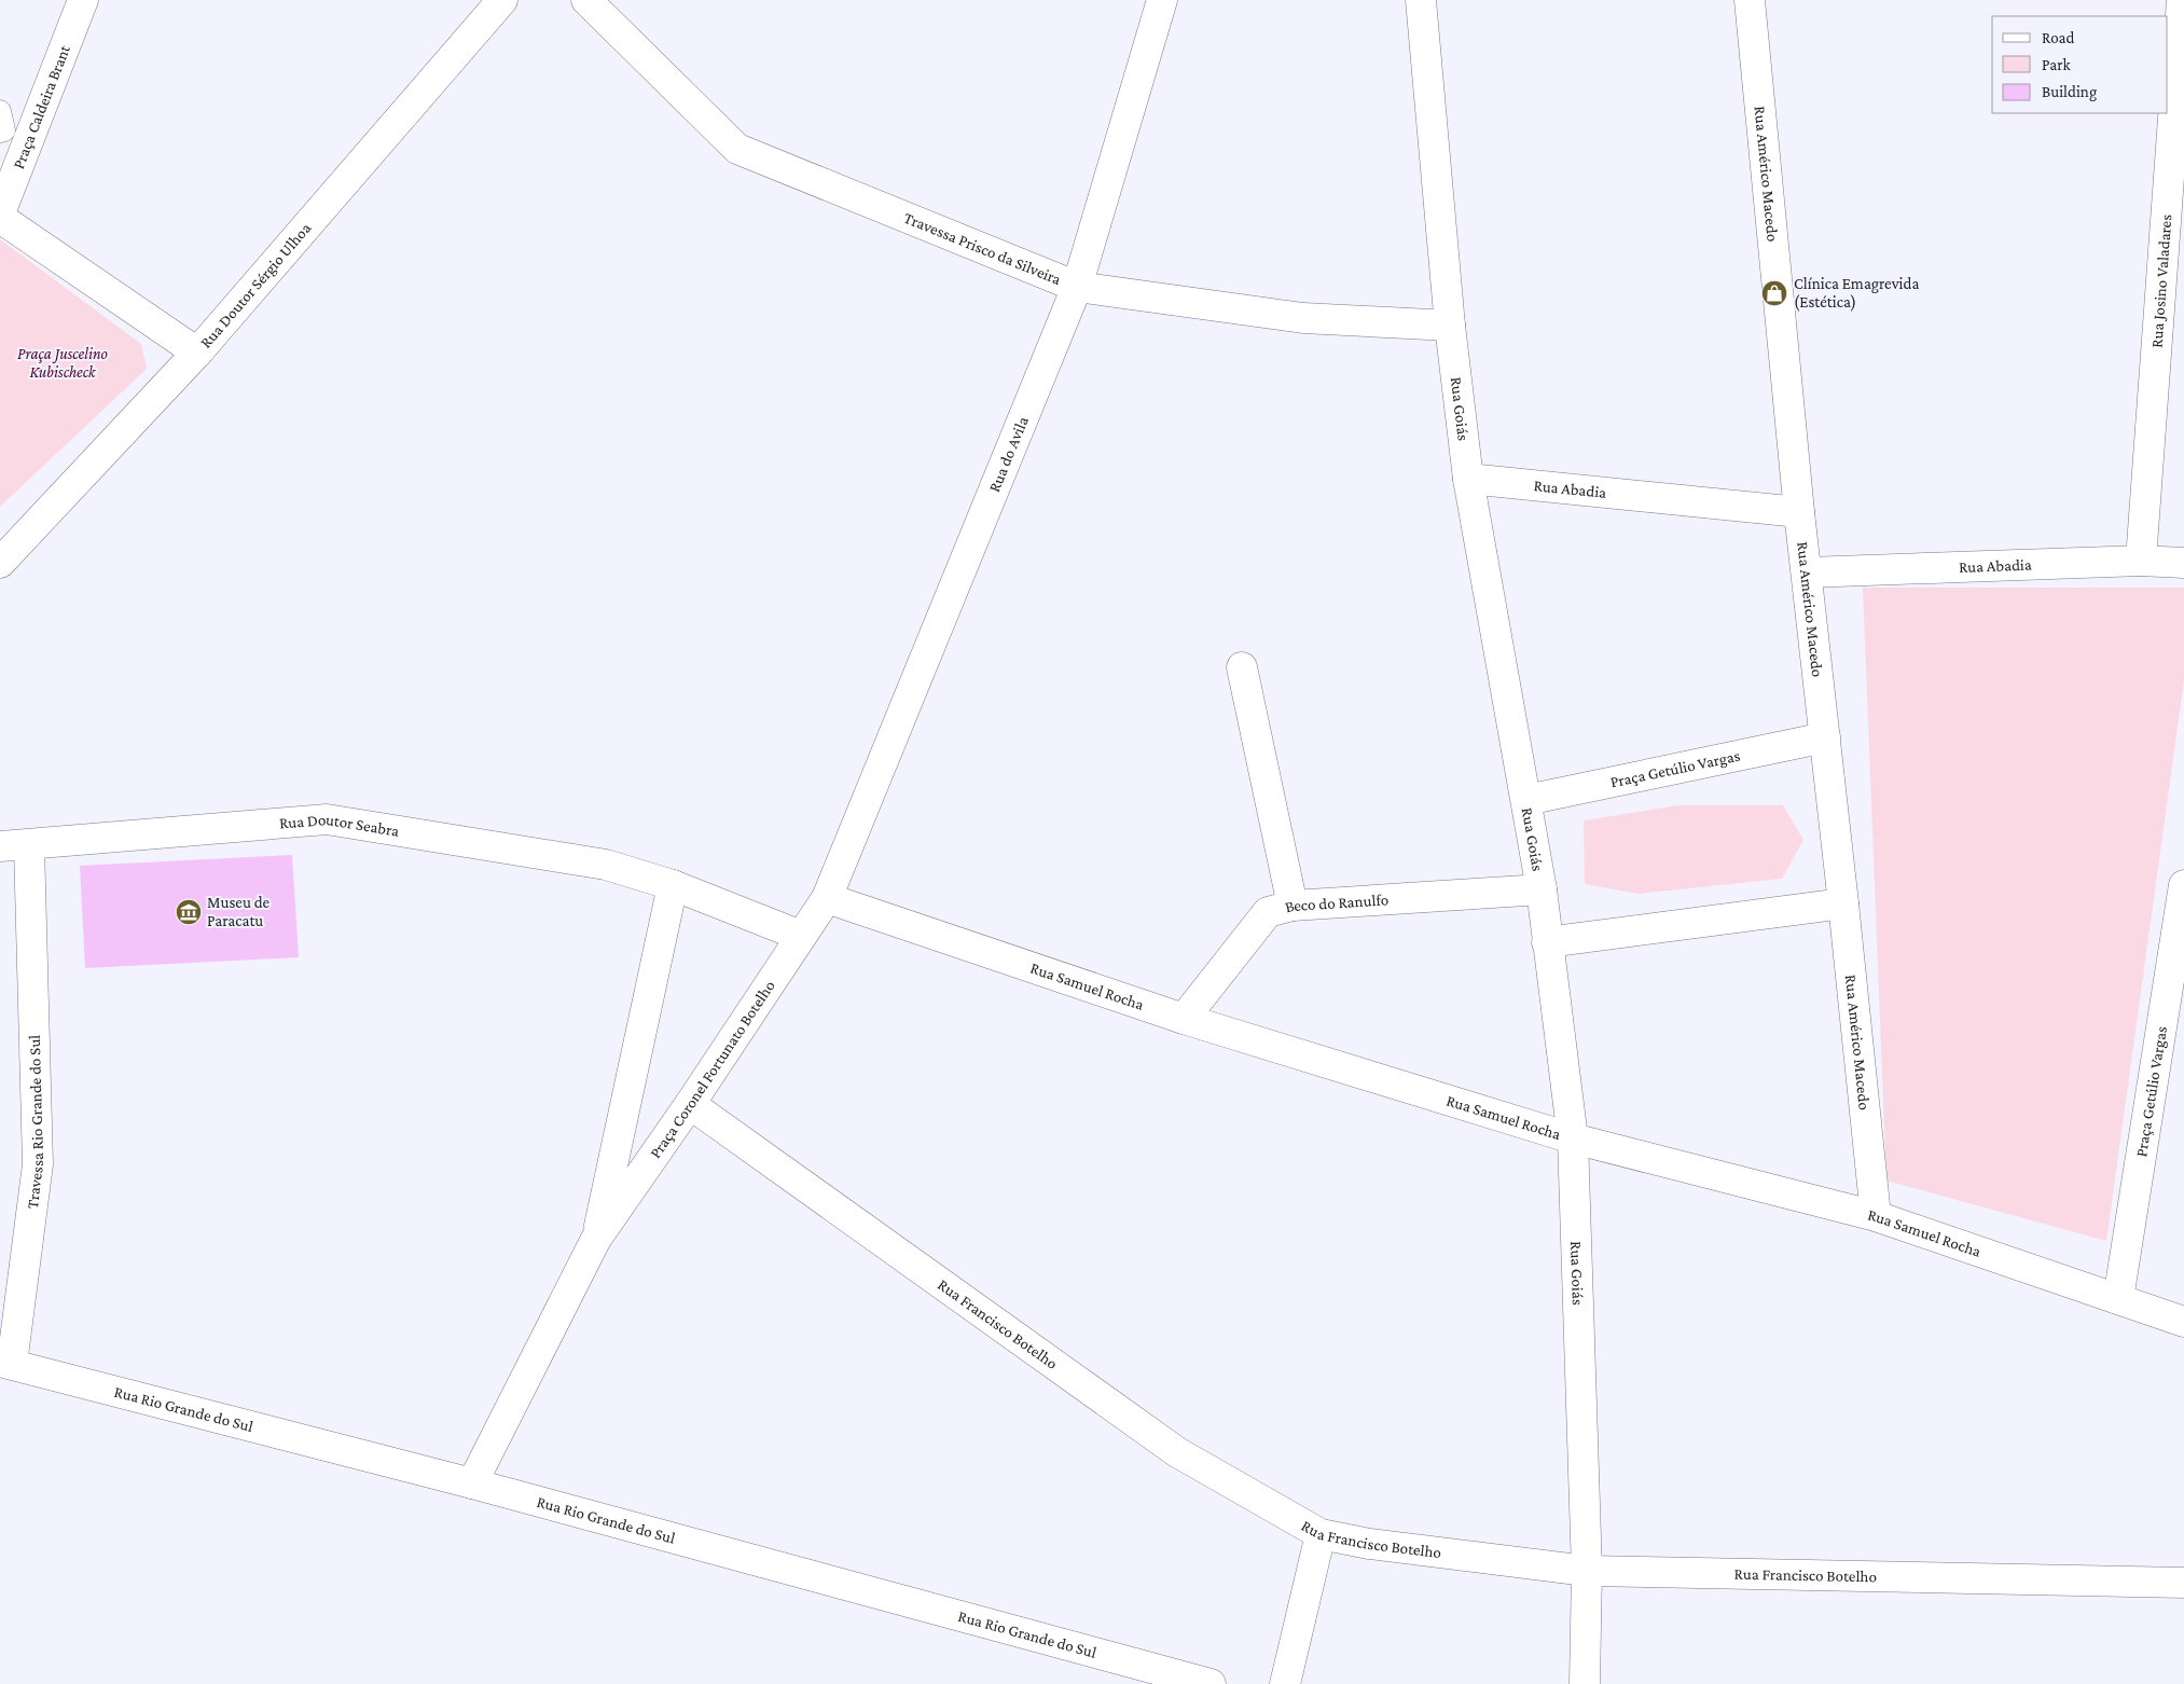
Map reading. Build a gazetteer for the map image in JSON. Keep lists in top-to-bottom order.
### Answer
{
  "streets": {
    "street": [
      "Praça Caldeira Brant",
      "Rua Américo Macedo",
      "Travessa Prisco da Silveira",
      "Rua Josino Valadares",
      "Rua Doutor Sérgio Ulhoa",
      "Rua Goiás",
      "Rua do Avila",
      "Rua Abadia",
      "Praça Getúlio Vargas",
      "Rua Doutor Seabra",
      "Beco do Ranulfo",
      "Rua Samuel Rocha",
      "Praça Coronel Fortunato Botelho",
      "Travessa Rio Grande do Sul",
      "Rua Francisco Botelho",
      "Rua Rio Grande do Sul"
    ]
  },
  "crossings": [
    ["Rua Américo Macedo", "Rua Abadia"],
    ["Rua Américo Macedo", "Praça Getúlio Vargas"],
    ["Rua Américo Macedo", "Rua Samuel Rocha"],
    ["Travessa Prisco da Silveira", "Rua Goiás"],
    ["Travessa Prisco da Silveira", "Rua do Avila"],
    ["Rua Josino Valadares", "Rua Abadia"],
    ["Rua Goiás", "Rua Abadia"],
    ["Rua Goiás", "Praça Getúlio Vargas"],
    ["Rua Goiás", "Beco do Ranulfo"],
    ["Rua Goiás", "Rua Samuel Rocha"],
    ["Rua Goiás", "Rua Francisco Botelho"],
    ["Rua do Avila", "Rua Samuel Rocha"],
    ["Rua do Avila", "Praça Coronel Fortunato Botelho"],
    ["Praça Getúlio Vargas", "Rua Samuel Rocha"],
    ["Rua Doutor Seabra", "Praça Coronel Fortunato Botelho"],
    ["Rua Doutor Seabra", "Travessa Rio Grande do Sul"],
    ["Beco do Ranulfo", "Rua Samuel Rocha"],
    ["Rua Samuel Rocha", "Praça Coronel Fortunato Botelho"],
    ["Praça Coronel Fortunato Botelho", "Rua Francisco Botelho"],
    ["Praça Coronel Fortunato Botelho", "Rua Rio Grande do Sul"],
    ["Travessa Rio Grande do Sul", "Rua Rio Grande do Sul"]
  ],
  "parks": ["Praça Juscelino Kubischeck"],
  "places": {
    "shop": ["Clínica Emagrevida (Estética)"],
    "museum": ["Museu de Paracatu"]
  },
  "legend": ["Road", "Park", "Building"]
}
